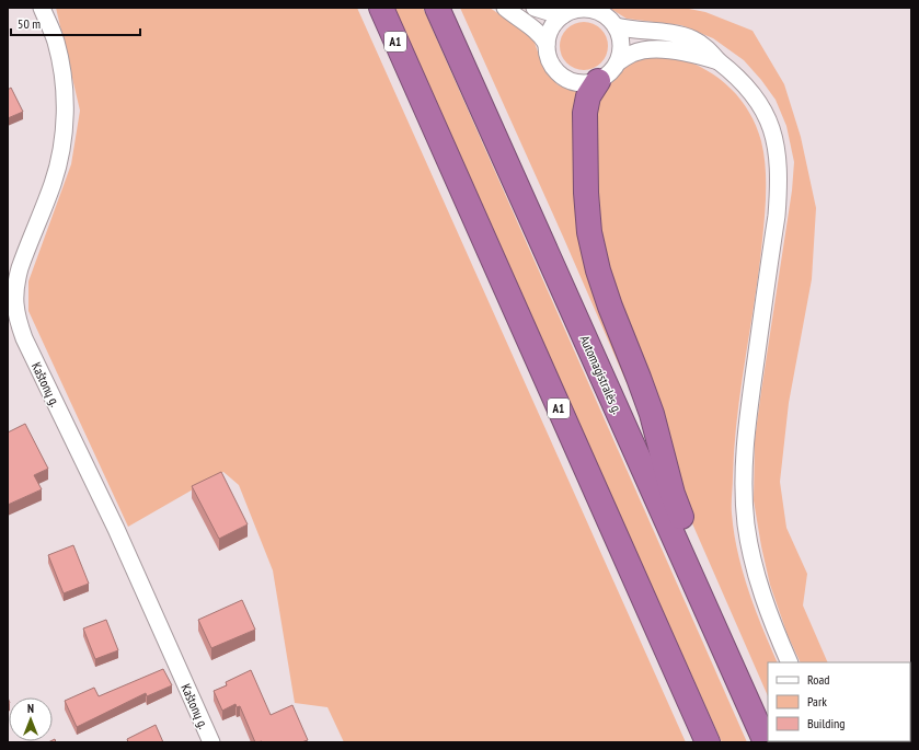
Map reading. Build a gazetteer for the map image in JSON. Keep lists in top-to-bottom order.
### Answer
{
  "streets": {
    "highway": ["A1", "Automagistralės g."],
    "street": ["Kaštonų g."]
  },
  "legend": ["Road", "Park", "Building"],
  "scale_bar": "50 m",
  "north": "top"
}
